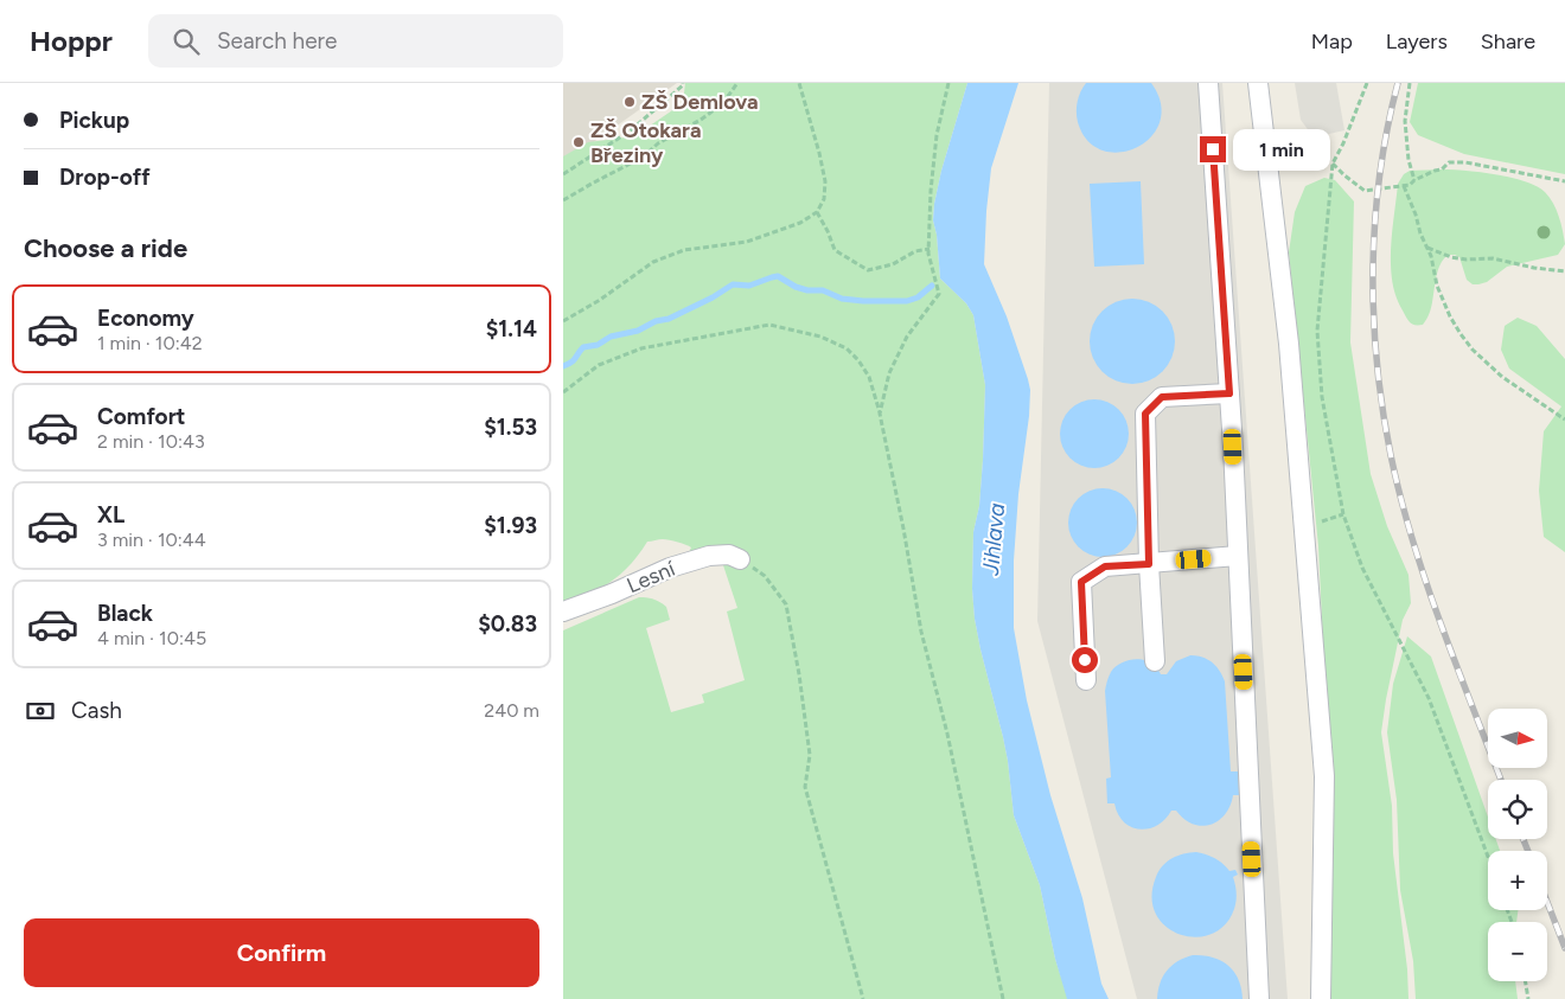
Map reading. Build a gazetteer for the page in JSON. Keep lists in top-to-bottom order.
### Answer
{
  "streets": {
    "street": ["Lesní"]
  },
  "water": ["Jihlava"],
  "places": ["ZŠ Demlova", "ZŠ Otokara Březiny"],
  "north": "right",
  "page": {
    "header": "Hoppr",
    "search": "Search here",
    "nav": ["Map", "Layers", "Share"],
    "banner": ["Pickup", "Drop-off"],
    "bubble": "1 min",
    "heading": "Choose a ride",
    "list": [
      {
        "name": "Economy",
        "note": "1 min · 10:42",
        "value": "$1.14"
      },
      {
        "name": "Comfort",
        "note": "2 min · 10:43",
        "value": "$1.53"
      },
      {
        "name": "XL",
        "note": "3 min · 10:44",
        "value": "$1.93"
      },
      {
        "name": "Black",
        "note": "4 min · 10:45",
        "value": "$0.83"
      }
    ],
    "pay": ["Cash", "240 m"],
    "map_buttons": ["+", "−"],
    "buttons": "Confirm"
  }
}
